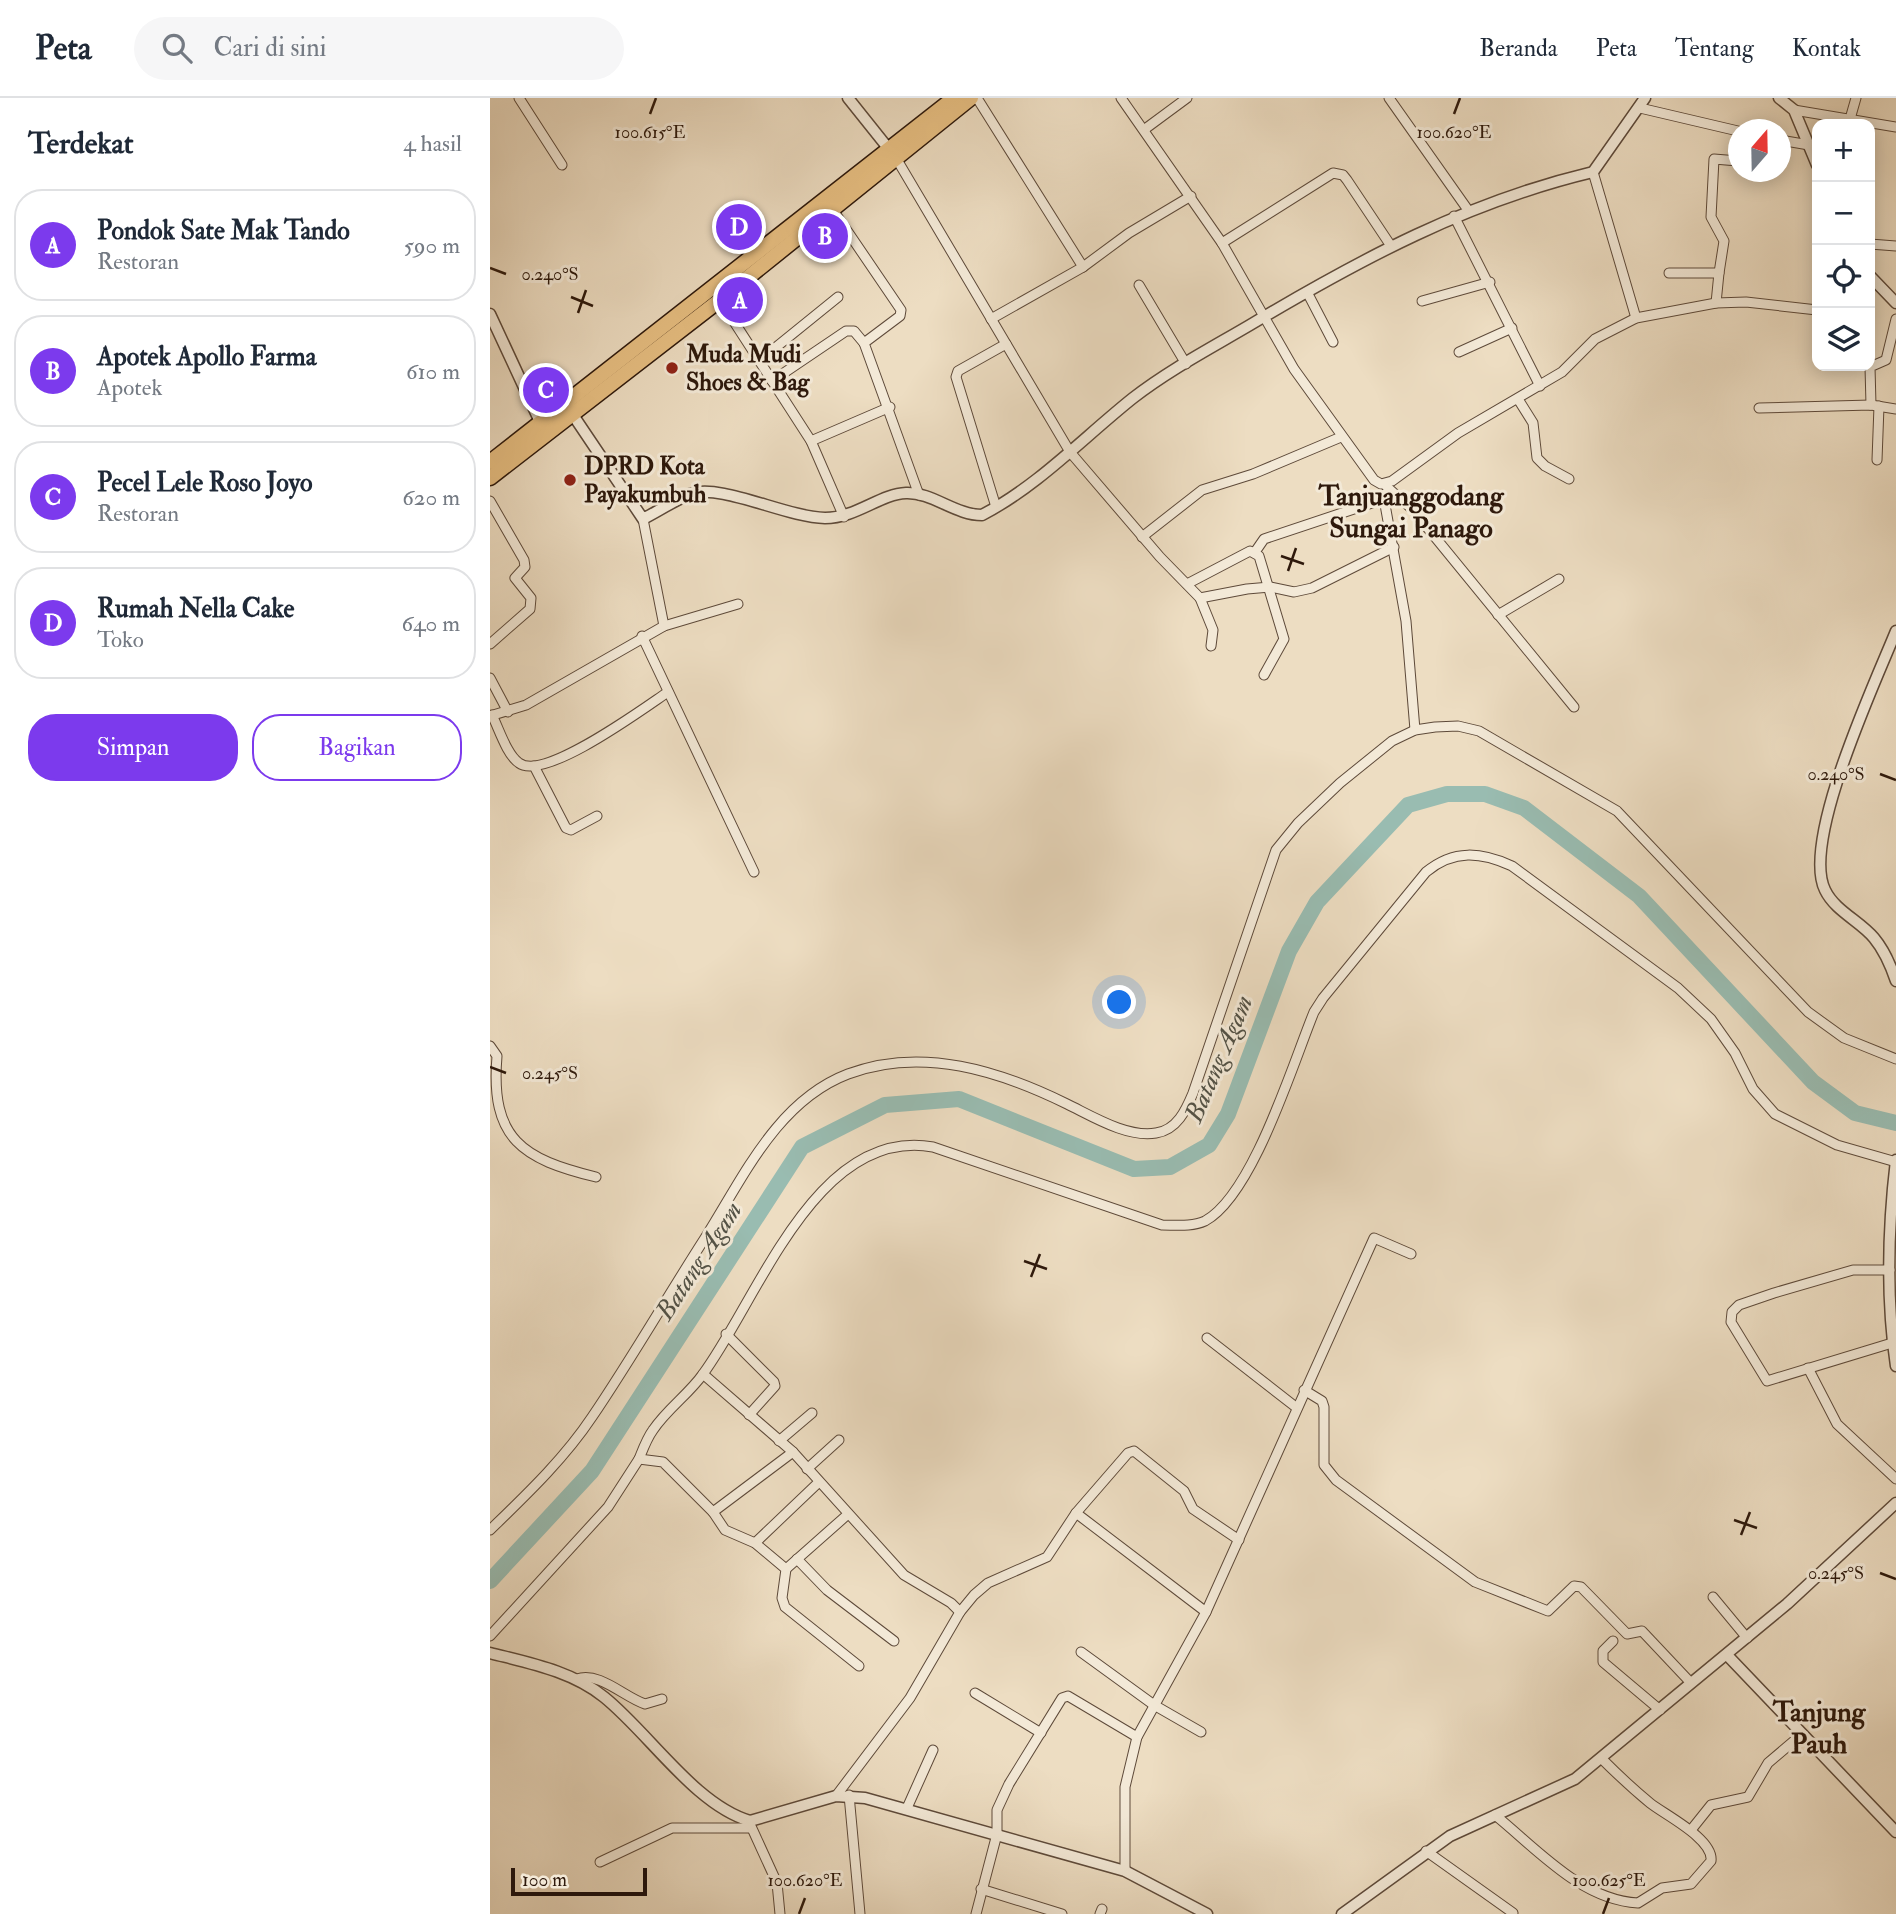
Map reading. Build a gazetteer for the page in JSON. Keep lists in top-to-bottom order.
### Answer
{
  "districts": ["Tanjuanggodang Sungai Panago", "Tanjung Pauh"],
  "water": ["Batang Agam"],
  "places": ["Muda Mudi Shoes & Bag", "DPRD Kota Payakumbuh"],
  "scale_bar": "100 m",
  "north": "top",
  "page": {
    "header": "Peta",
    "search": "Cari di sini",
    "nav": [
      "Beranda",
      "Peta",
      "Tentang",
      "Kontak"
    ],
    "heading": ["Terdekat", "4 hasil"],
    "map_buttons": ["+", "−"],
    "list": [
      {
        "mark": "A",
        "name": "Pondok Sate Mak Tando",
        "note": "Restoran",
        "value": "590 m"
      },
      {
        "mark": "B",
        "name": "Apotek Apollo Farma",
        "note": "Apotek",
        "value": "610 m"
      },
      {
        "mark": "C",
        "name": "Pecel Lele Roso Joyo",
        "note": "Restoran",
        "value": "620 m"
      },
      {
        "mark": "D",
        "name": "Rumah Nella Cake",
        "note": "Toko",
        "value": "640 m"
      }
    ],
    "pins": [
      "D",
      "B",
      "A",
      "C"
    ],
    "buttons": ["Simpan", "Bagikan"],
    "scale": "100 m"
  },
  "coordinates": [
    "100.615°E",
    "100.620°E",
    "0.240°S",
    "0.245°S",
    "100.625°E"
  ]
}
